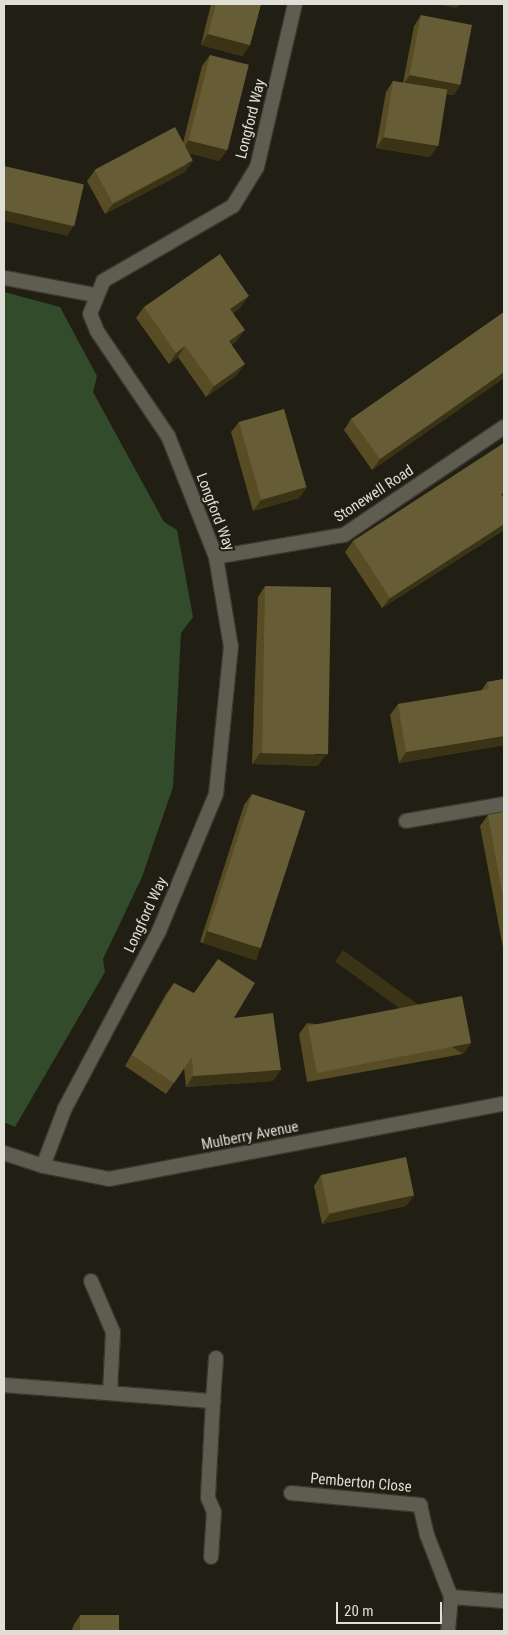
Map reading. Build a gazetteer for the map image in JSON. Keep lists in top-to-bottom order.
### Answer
{
  "streets": {
    "street": [
      "Longford Way",
      "Stonewell Road",
      "Mulberry Avenue",
      "Pemberton Close"
    ]
  },
  "crossings": [
    ["Longford Way", "Stonewell Road"],
    ["Longford Way", "Mulberry Avenue"]
  ],
  "scale_bar": "20 m"
}
